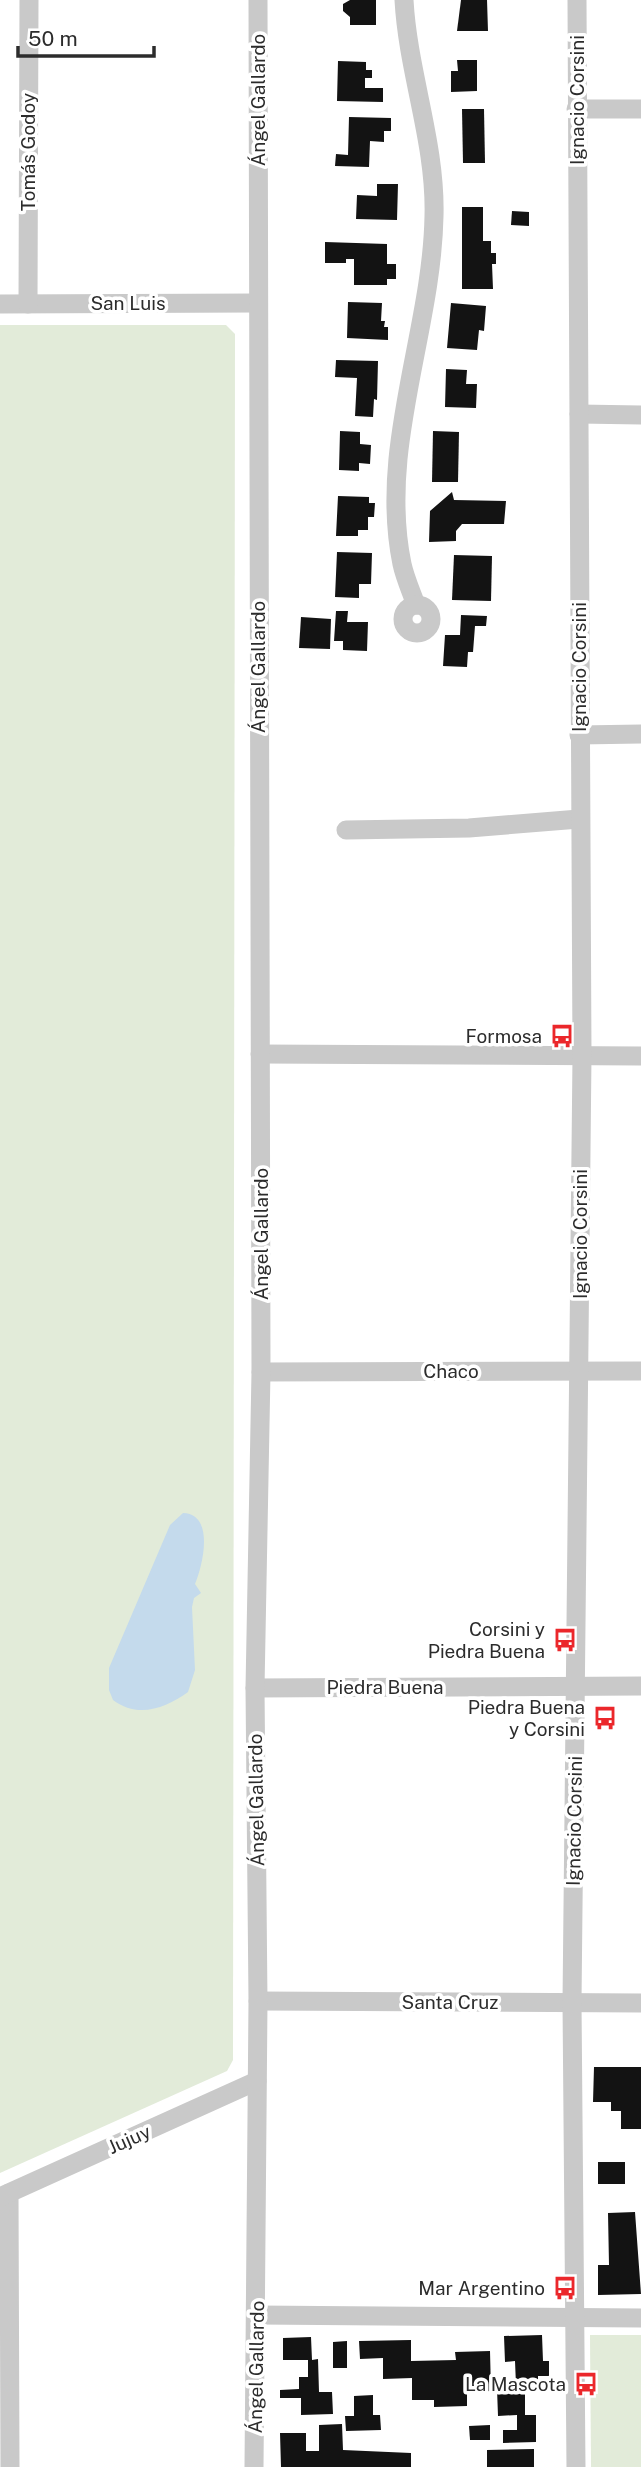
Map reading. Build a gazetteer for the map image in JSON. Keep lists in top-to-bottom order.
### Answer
{
  "streets": {
    "street": [
      "Ángel Gallardo",
      "Ignacio Corsini",
      "Tomás Godoy",
      "San Luis",
      "Chaco",
      "Piedra Buena",
      "Santa Cruz",
      "Jujuy"
    ]
  },
  "crossings": [
    ["Ángel Gallardo", "San Luis"],
    ["Ángel Gallardo", "Chaco"],
    ["Ángel Gallardo", "Piedra Buena"],
    ["Ángel Gallardo", "Santa Cruz"],
    ["Ángel Gallardo", "Jujuy"],
    ["Ignacio Corsini", "Chaco"],
    ["Ignacio Corsini", "Piedra Buena"],
    ["Ignacio Corsini", "Santa Cruz"],
    ["Tomás Godoy", "San Luis"]
  ],
  "places": {
    "bus stop": [
      "Formosa",
      "Corsini y Piedra Buena",
      "Piedra Buena y Corsini",
      "Mar Argentino",
      "La Mascota"
    ]
  },
  "scale_bar": "50 m"
}
